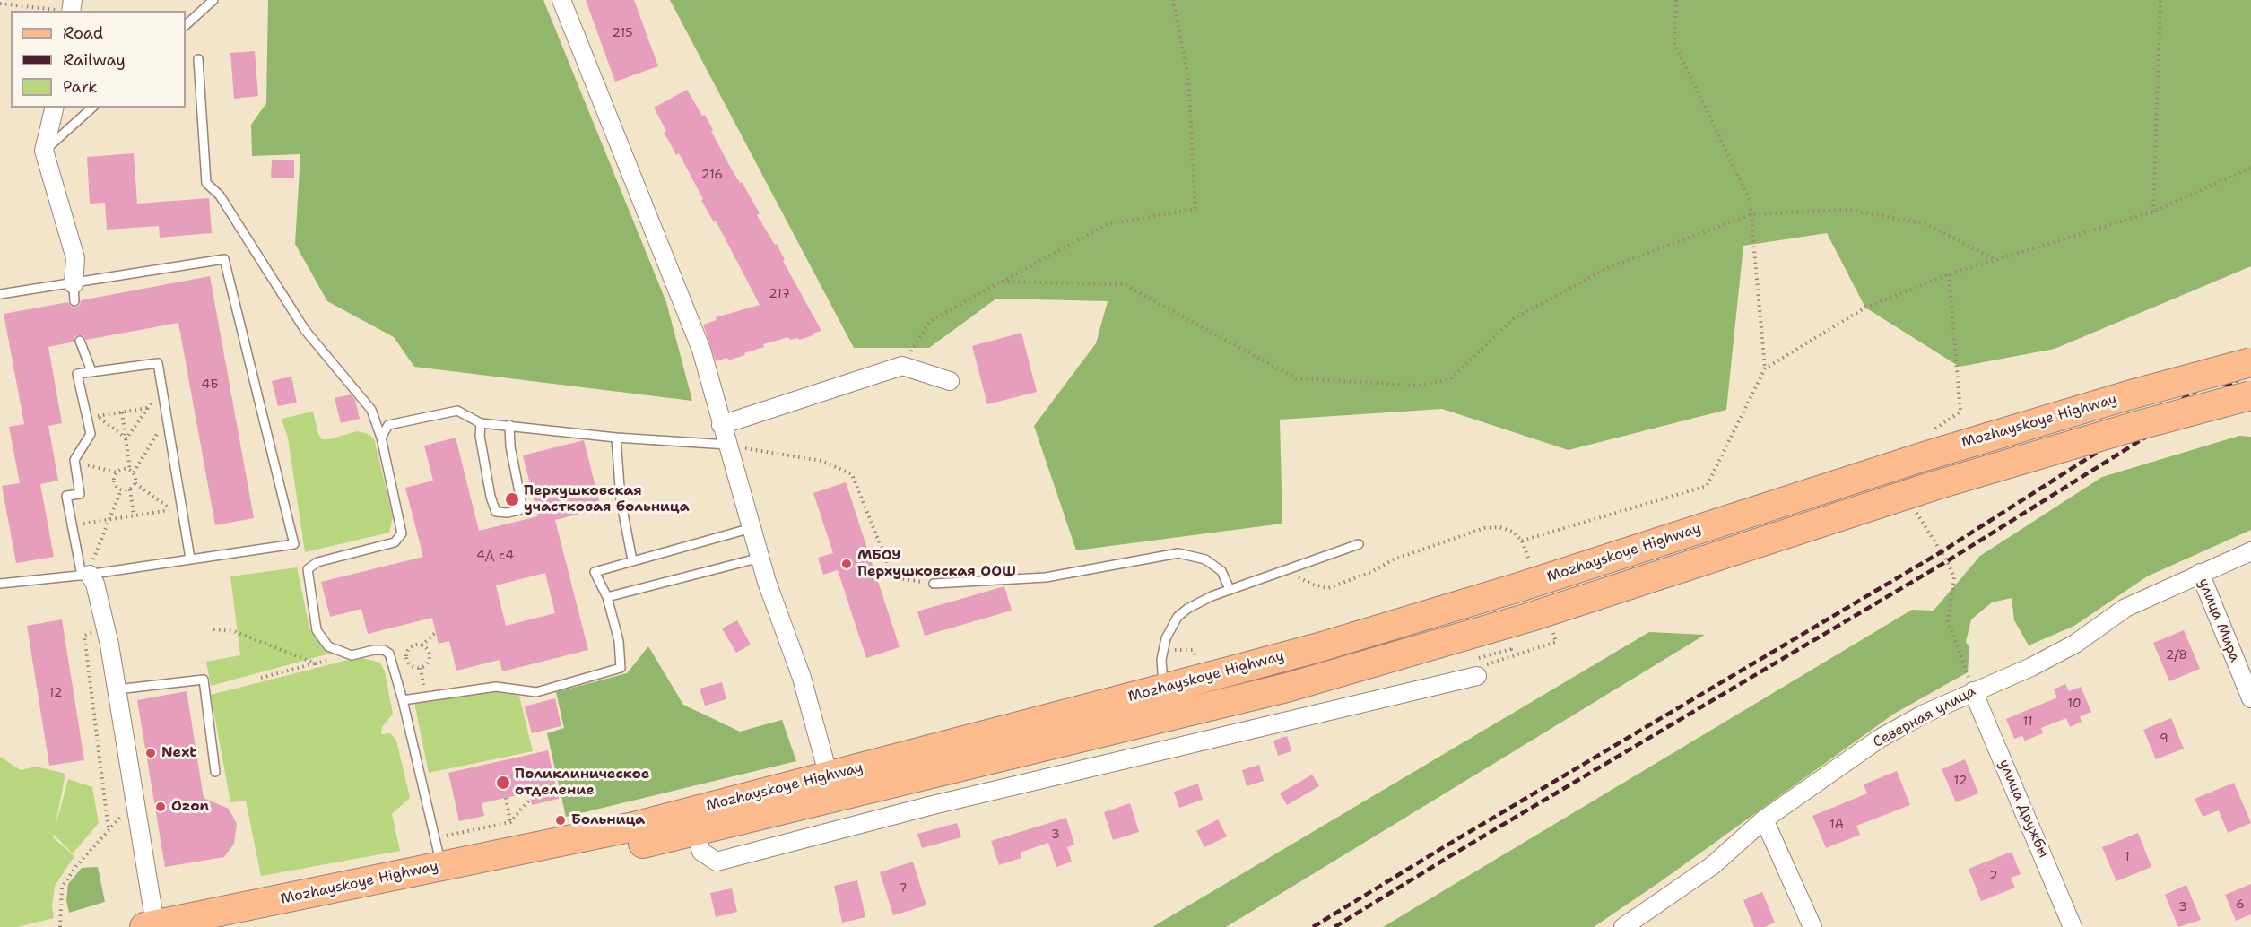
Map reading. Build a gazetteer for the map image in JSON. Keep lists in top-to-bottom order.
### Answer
{
  "streets": {
    "main road": ["Mozhayskoye Highway"],
    "street": ["улица Мира", "Северная улица", "улица Дружбы"]
  },
  "crossings": [
    ["улица Мира", "Северная улица"],
    ["Северная улица", "улица Дружбы"]
  ],
  "places": [
    "Перхушковская участковая больница",
    "МБОУ Перхушковская ООШ",
    "Next",
    "Поликлиническое отделение",
    "Ozon",
    "Больница"
  ],
  "house_numbers": [
    "215",
    "216",
    "217",
    "4Б",
    "4Д с4",
    "2/8",
    "12",
    "10",
    "11",
    "9",
    "12",
    "1А",
    "3",
    "1",
    "2",
    "7",
    "6",
    "3"
  ],
  "legend": ["Road", "Railway", "Park"]
}
